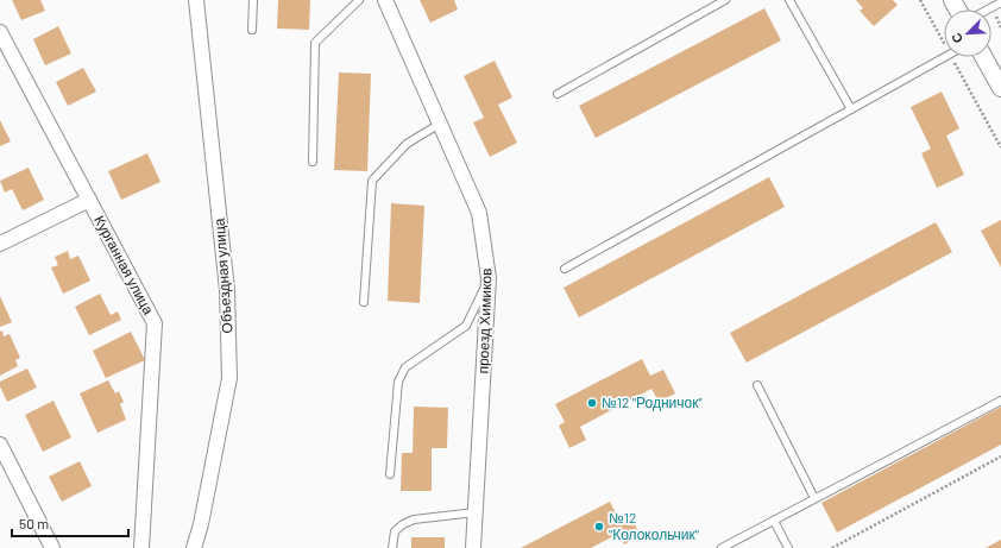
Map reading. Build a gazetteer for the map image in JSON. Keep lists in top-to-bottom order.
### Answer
{
  "streets": {
    "street": ["Курганная улица", "Объездная улица", "проезд Химиков"]
  },
  "places": ["№12 \"Родничок\"", "№12 \"Колокольчик\""],
  "scale_bar": "50 m",
  "north": "bottom left"
}
